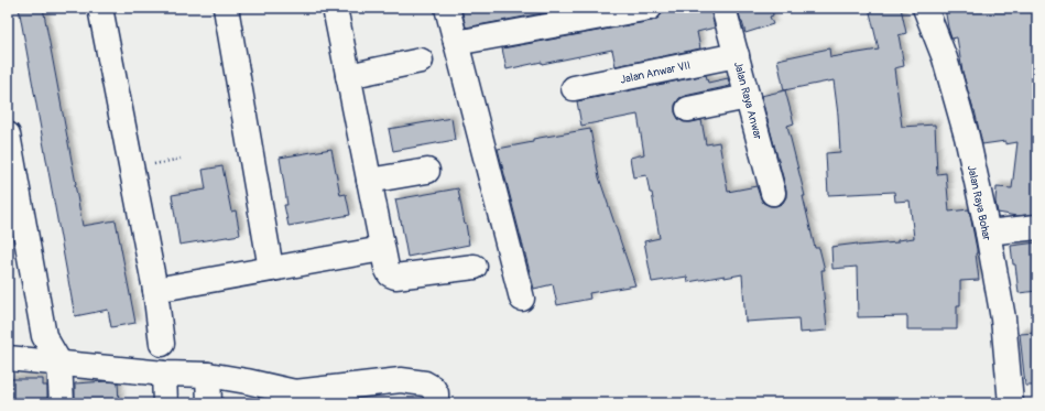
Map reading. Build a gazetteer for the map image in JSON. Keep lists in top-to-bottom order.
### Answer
{
  "streets": {
    "street": ["Jalan Anwar VII", "Jalan Raya Anwar", "Jalan Raya Bohar"]
  },
  "crossings": [
    ["Jalan Anwar VII", "Jalan Raya Anwar"]
  ]
}
